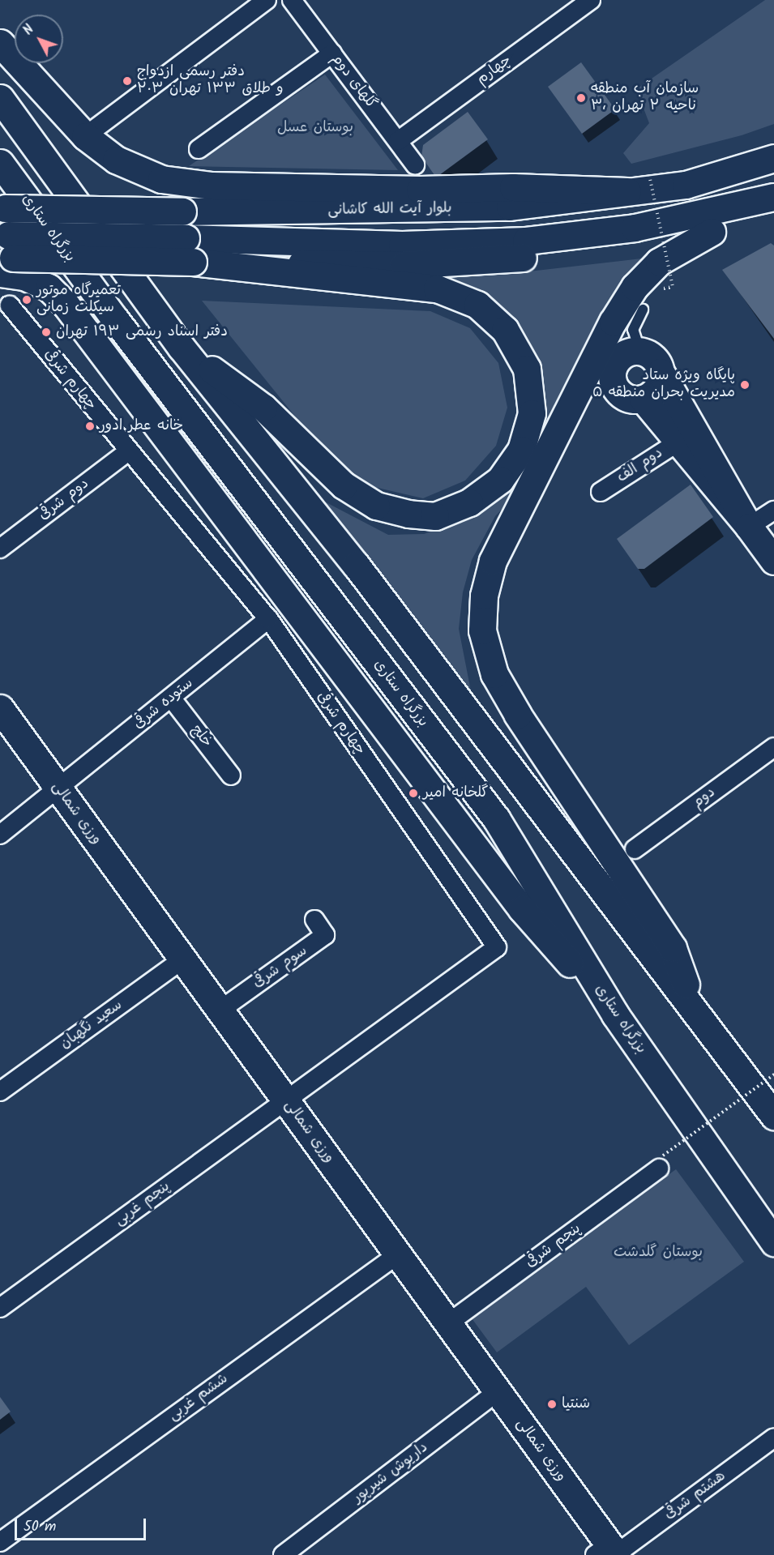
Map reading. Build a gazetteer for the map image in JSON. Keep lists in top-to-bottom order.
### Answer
{
  "streets": {
    "main road": ["بلوار آیت الله کاشانی", "بزرگراه ستاری", "ورزی شمالی"],
    "street": [
      "چهارم",
      "گلهای دوم",
      "چهارم شرقی",
      "دوم الف",
      "دوم شرقی",
      "ستوده شرقی",
      "خلج",
      "دوم",
      "سوم شرقی",
      "سعید نگهبان",
      "پنجم غربی",
      "پنجم شرقی",
      "ششم غربی",
      "داریوش شیرپور",
      "هشتم شرقی"
    ]
  },
  "crossings": [
    ["چهارم", "گلهای دوم"],
    ["چهارم شرقی", "دوم شرقی"],
    ["چهارم شرقی", "ستوده شرقی"],
    ["چهارم شرقی", "ورزی شمالی"],
    ["چهارم شرقی", "پنجم غربی"],
    ["ستوده شرقی", "خلج"],
    ["ستوده شرقی", "ورزی شمالی"],
    ["ورزی شمالی", "سوم شرقی"],
    ["ورزی شمالی", "سعید نگهبان"],
    ["ورزی شمالی", "پنجم غربی"],
    ["ورزی شمالی", "پنجم شرقی"],
    ["ورزی شمالی", "ششم غربی"],
    ["ورزی شمالی", "داریوش شیرپور"],
    ["ورزی شمالی", "هشتم شرقی"]
  ],
  "parks": ["بوستان عسل", "بوستان گلدشت"],
  "places": [
    "دفتر رسمی ازدواج ۲۰۳ و طلاق ۱۳۳ تهران",
    "سازمان آب منطقه ۳، ناحیه ۲ تهران",
    "تعمیرگاه موتور سیکلت زمانی",
    "دفتر اسناد رسمی ۱۹۳ تهران",
    "پایگاه ویژه ستاد مدیریت بحران منطقه ۵",
    "خانه عطر ادور",
    "گلخانه امیر",
    "شنتیا"
  ],
  "scale_bar": "50 m",
  "north": "top left"
}
